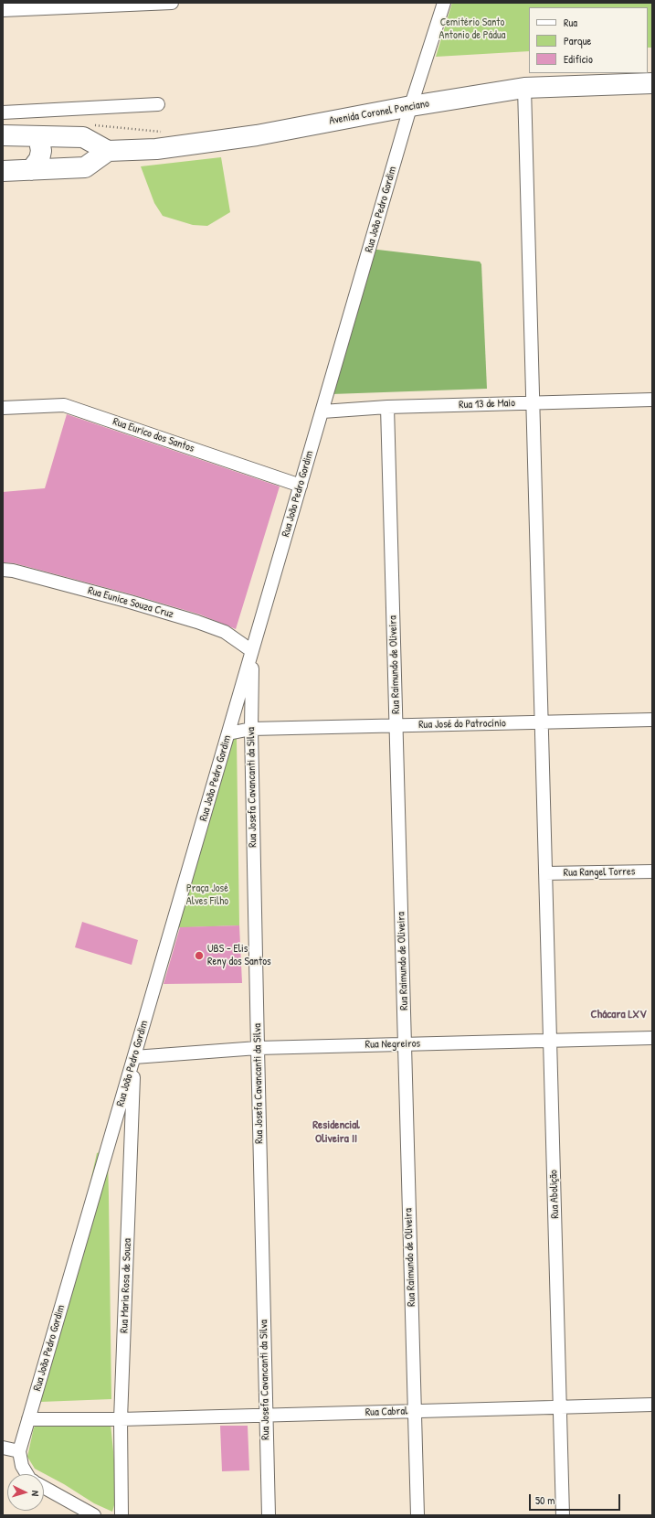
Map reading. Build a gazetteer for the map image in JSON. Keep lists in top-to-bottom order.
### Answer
{
  "streets": {
    "main road": ["Avenida Coronel Ponciano"],
    "street": [
      "Rua João Pedro Gordim",
      "Rua 13 de Maio",
      "Rua Eurico dos Santos",
      "Rua Eunice Souza Cruz",
      "Rua Raimundo de Oliveira",
      "Rua José do Patrocínio",
      "Rua Josefa Cavancanti da Silva",
      "Rua Rangel Torres",
      "Rua Negreiros",
      "Rua Abolição",
      "Rua Maria Rosa de Souza",
      "Rua Cabral"
    ]
  },
  "crossings": [
    ["Avenida Coronel Ponciano", "Rua João Pedro Gordim"],
    ["Avenida Coronel Ponciano", "Rua Abolição"],
    ["Rua João Pedro Gordim", "Rua 13 de Maio"],
    ["Rua João Pedro Gordim", "Rua Eurico dos Santos"],
    ["Rua João Pedro Gordim", "Rua Eunice Souza Cruz"],
    ["Rua João Pedro Gordim", "Rua José do Patrocínio"],
    ["Rua João Pedro Gordim", "Rua Josefa Cavancanti da Silva"],
    ["Rua João Pedro Gordim", "Rua Negreiros"],
    ["Rua João Pedro Gordim", "Rua Maria Rosa de Souza"],
    ["Rua João Pedro Gordim", "Rua Cabral"],
    ["Rua 13 de Maio", "Rua Raimundo de Oliveira"],
    ["Rua 13 de Maio", "Rua Abolição"],
    ["Rua Eunice Souza Cruz", "Rua Josefa Cavancanti da Silva"],
    ["Rua Raimundo de Oliveira", "Rua José do Patrocínio"],
    ["Rua Raimundo de Oliveira", "Rua Negreiros"],
    ["Rua Raimundo de Oliveira", "Rua Cabral"],
    ["Rua José do Patrocínio", "Rua Josefa Cavancanti da Silva"],
    ["Rua José do Patrocínio", "Rua Abolição"],
    ["Rua Josefa Cavancanti da Silva", "Rua Negreiros"],
    ["Rua Josefa Cavancanti da Silva", "Rua Cabral"],
    ["Rua Rangel Torres", "Rua Abolição"],
    ["Rua Negreiros", "Rua Abolição"],
    ["Rua Negreiros", "Rua Maria Rosa de Souza"],
    ["Rua Abolição", "Rua Cabral"],
    ["Rua Maria Rosa de Souza", "Rua Cabral"]
  ],
  "districts": ["Chácara LXV", "Residencial Oliveira II"],
  "parks": ["Cemitério Santo Antonio de Pádua", "Praça José Alves Filho"],
  "places": ["UBS - Elis Reny dos Santos"],
  "legend": ["Rua", "Parque", "Edifício"],
  "scale_bar": "50 m",
  "north": "right"
}
